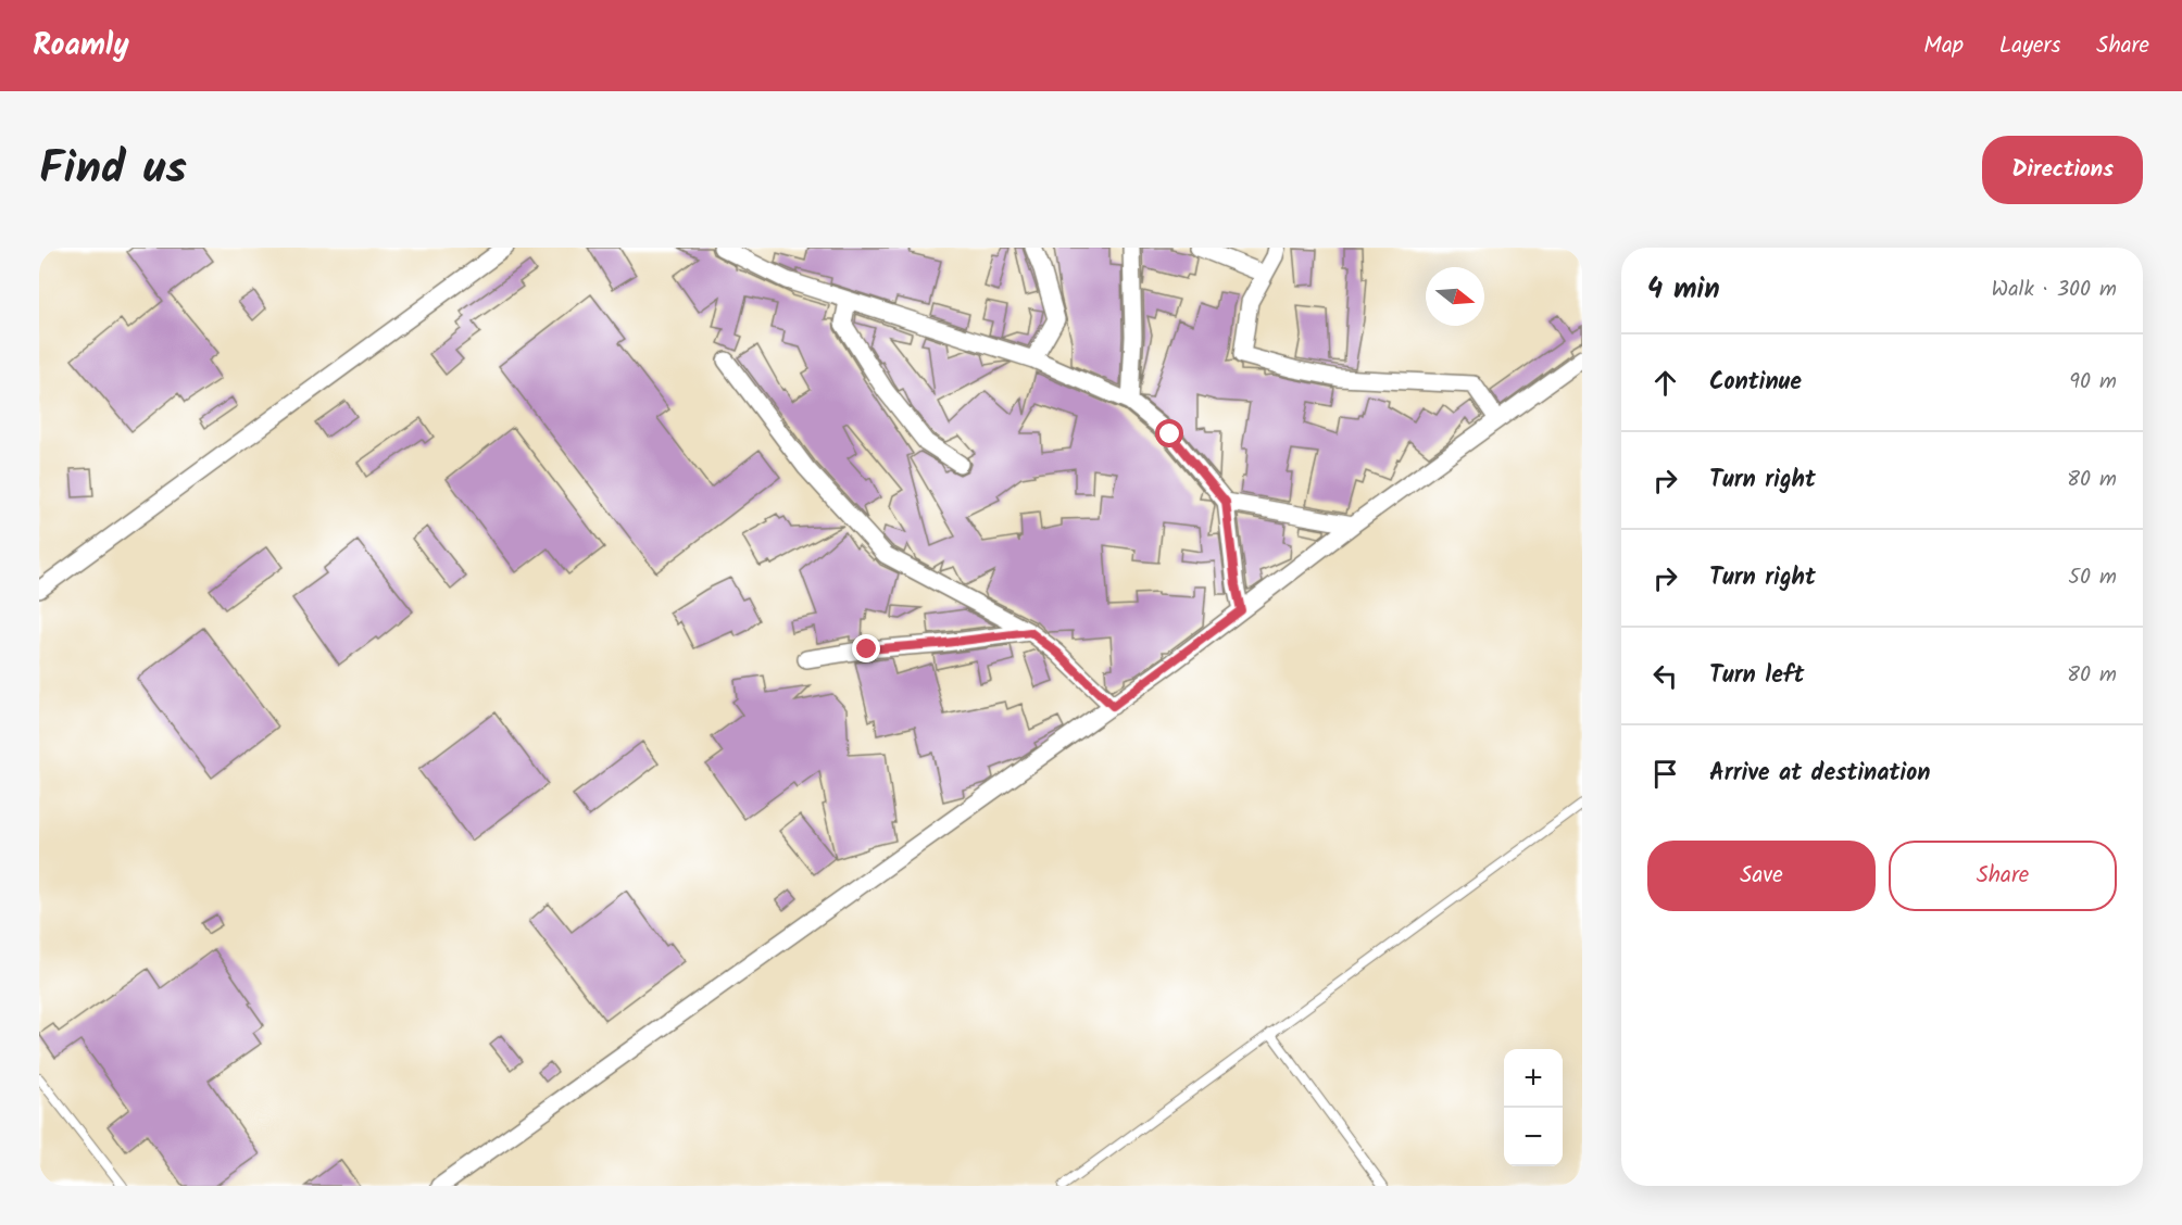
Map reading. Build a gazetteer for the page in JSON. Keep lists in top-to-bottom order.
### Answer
{
  "north": "right",
  "page": {
    "header": "Roamly",
    "nav": ["Map", "Layers", "Share"],
    "title": "Find us",
    "buttons": [
      "Directions",
      ["Save", "Share"]
    ],
    "heading": ["4 min", "Walk · 300 m"],
    "list": [
      ["Continue", "90 m"],
      ["Turn right", "80 m"],
      ["Turn right", "50 m"],
      ["Turn left", "80 m"],
      "Arrive at destination"
    ],
    "map_buttons": ["+", "−"]
  }
}
